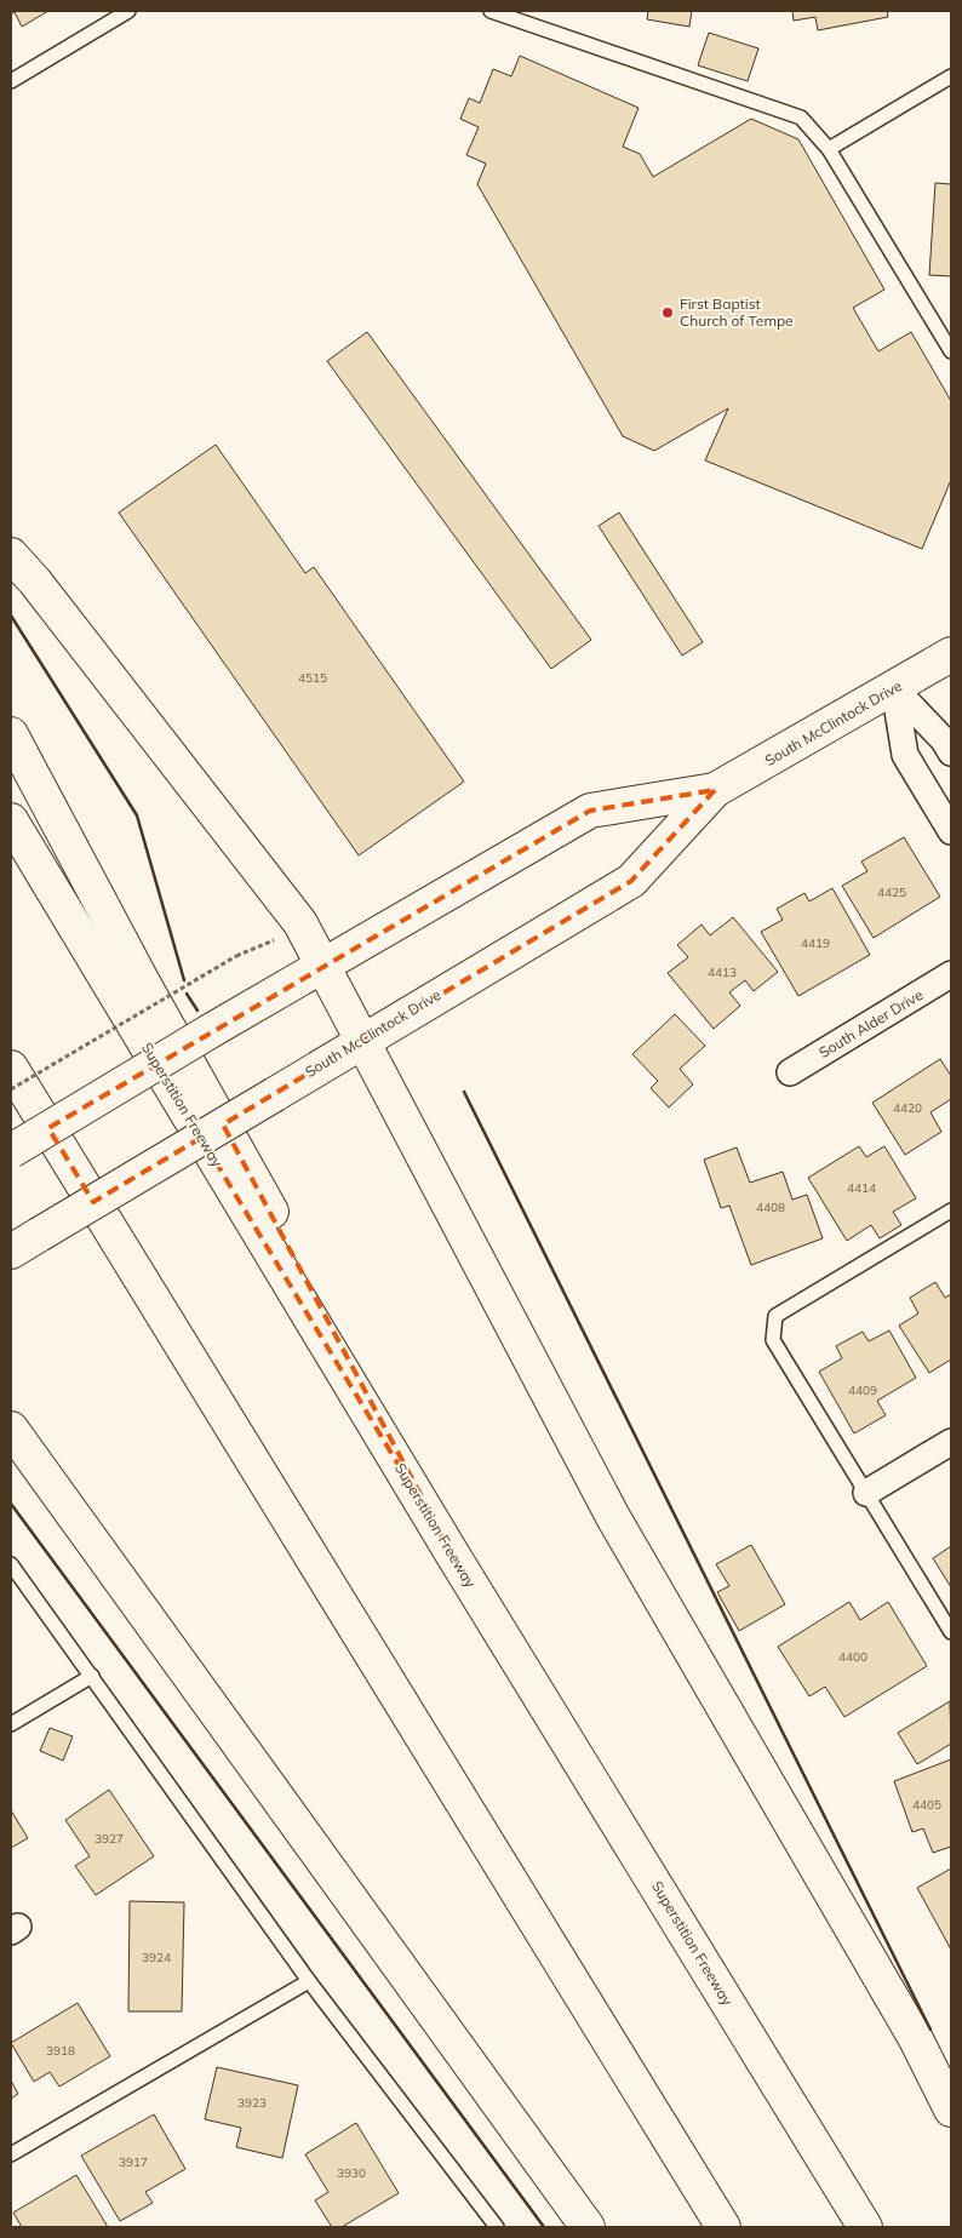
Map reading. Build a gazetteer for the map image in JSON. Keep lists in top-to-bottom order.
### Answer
{
  "streets": {
    "main road": ["South McClintock Drive", "Superstition Freeway"],
    "street": ["South Alder Drive"]
  },
  "places": ["First Baptist Church of Tempe"],
  "house_numbers": [
    "4515",
    "4425",
    "4419",
    "4413",
    "4420",
    "4414",
    "4408",
    "4409",
    "4400",
    "4405",
    "3927",
    "3924",
    "3918",
    "3923",
    "3917",
    "3930"
  ]
}
